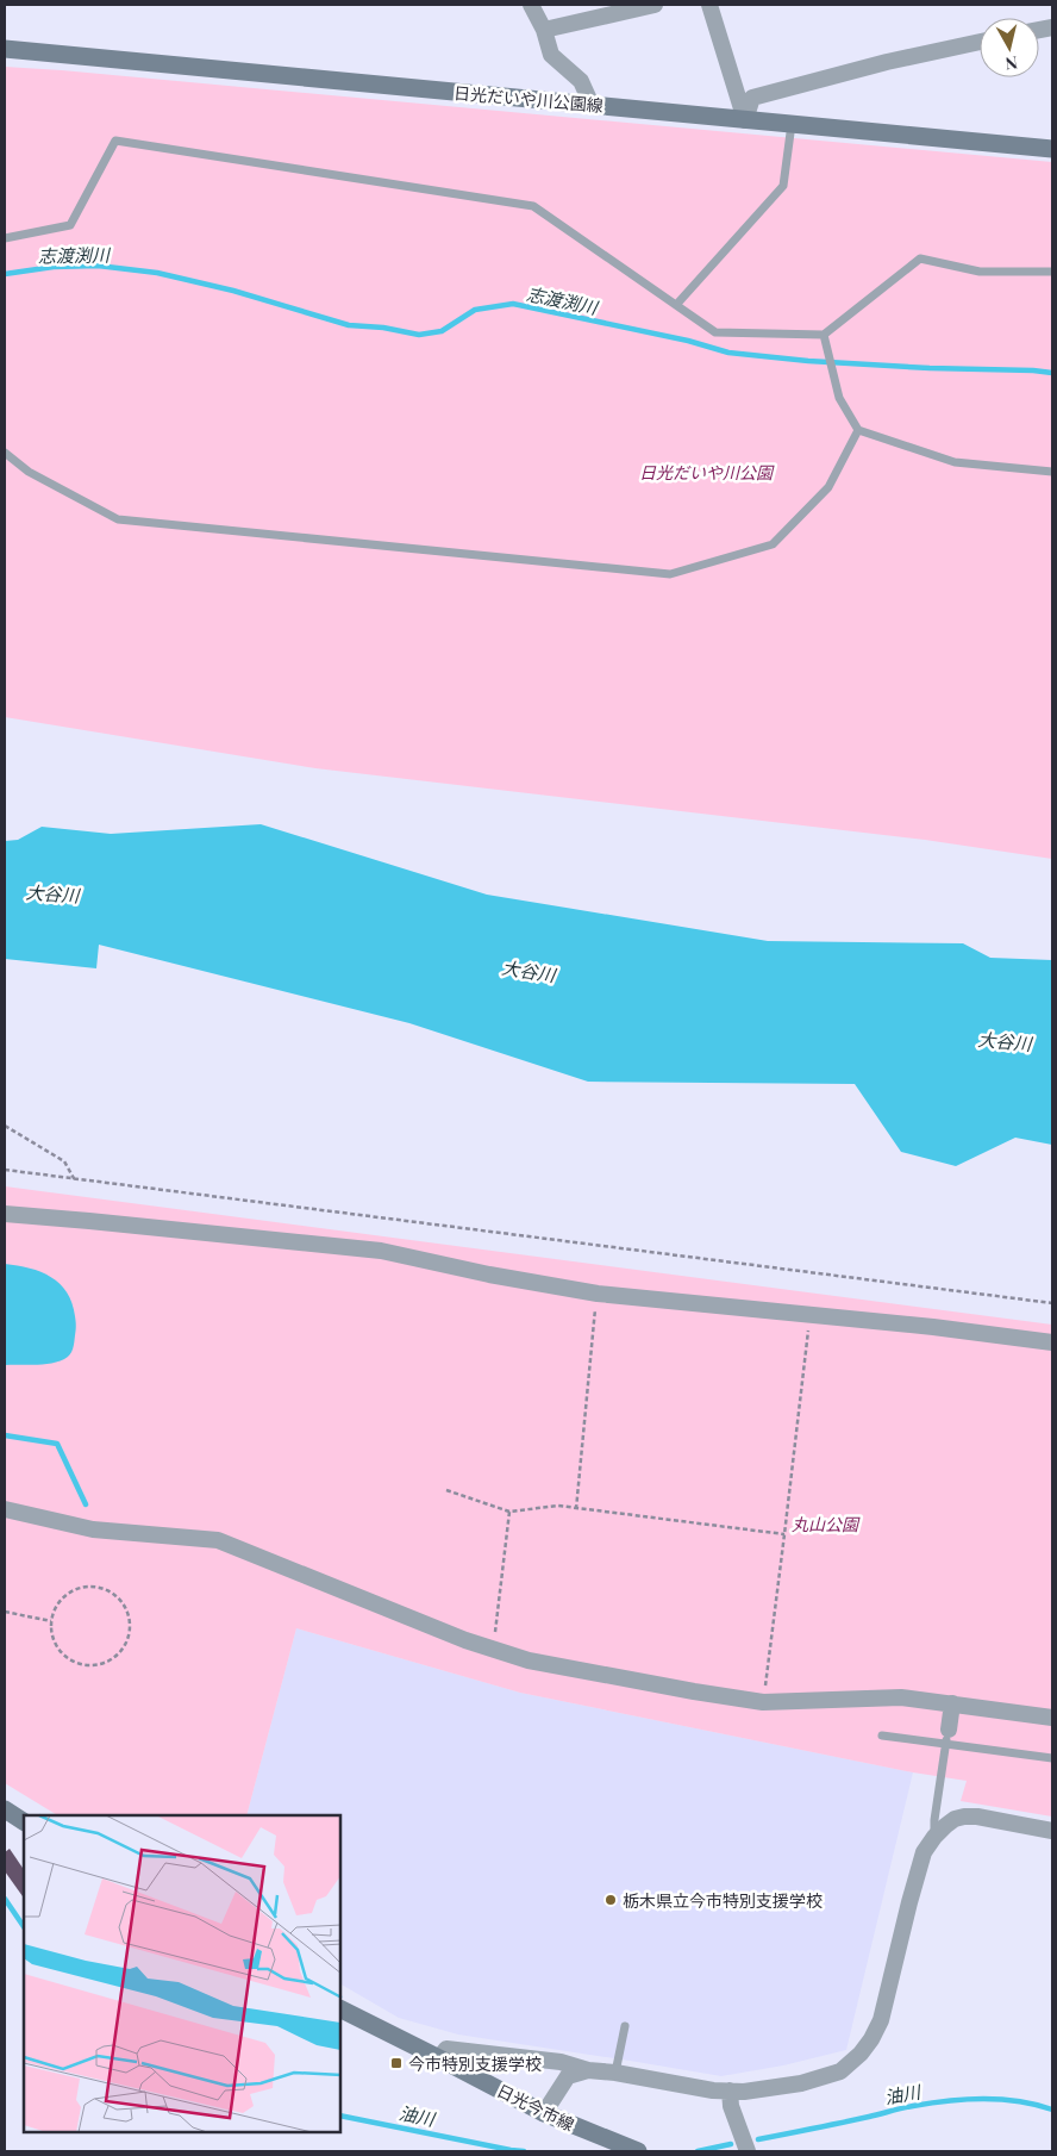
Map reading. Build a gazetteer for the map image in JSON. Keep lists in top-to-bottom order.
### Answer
{
  "streets": {
    "main road": ["日光だいや川公園線", "日光今市線"]
  },
  "water": ["志渡渕川", "大谷川", "油川"],
  "parks": ["日光だいや川公園", "丸山公園"],
  "places": {
    "other": ["栃木県立今市特別支援学校"],
    "transit": ["今市特別支援学校"]
  },
  "north": "bottom"
}
